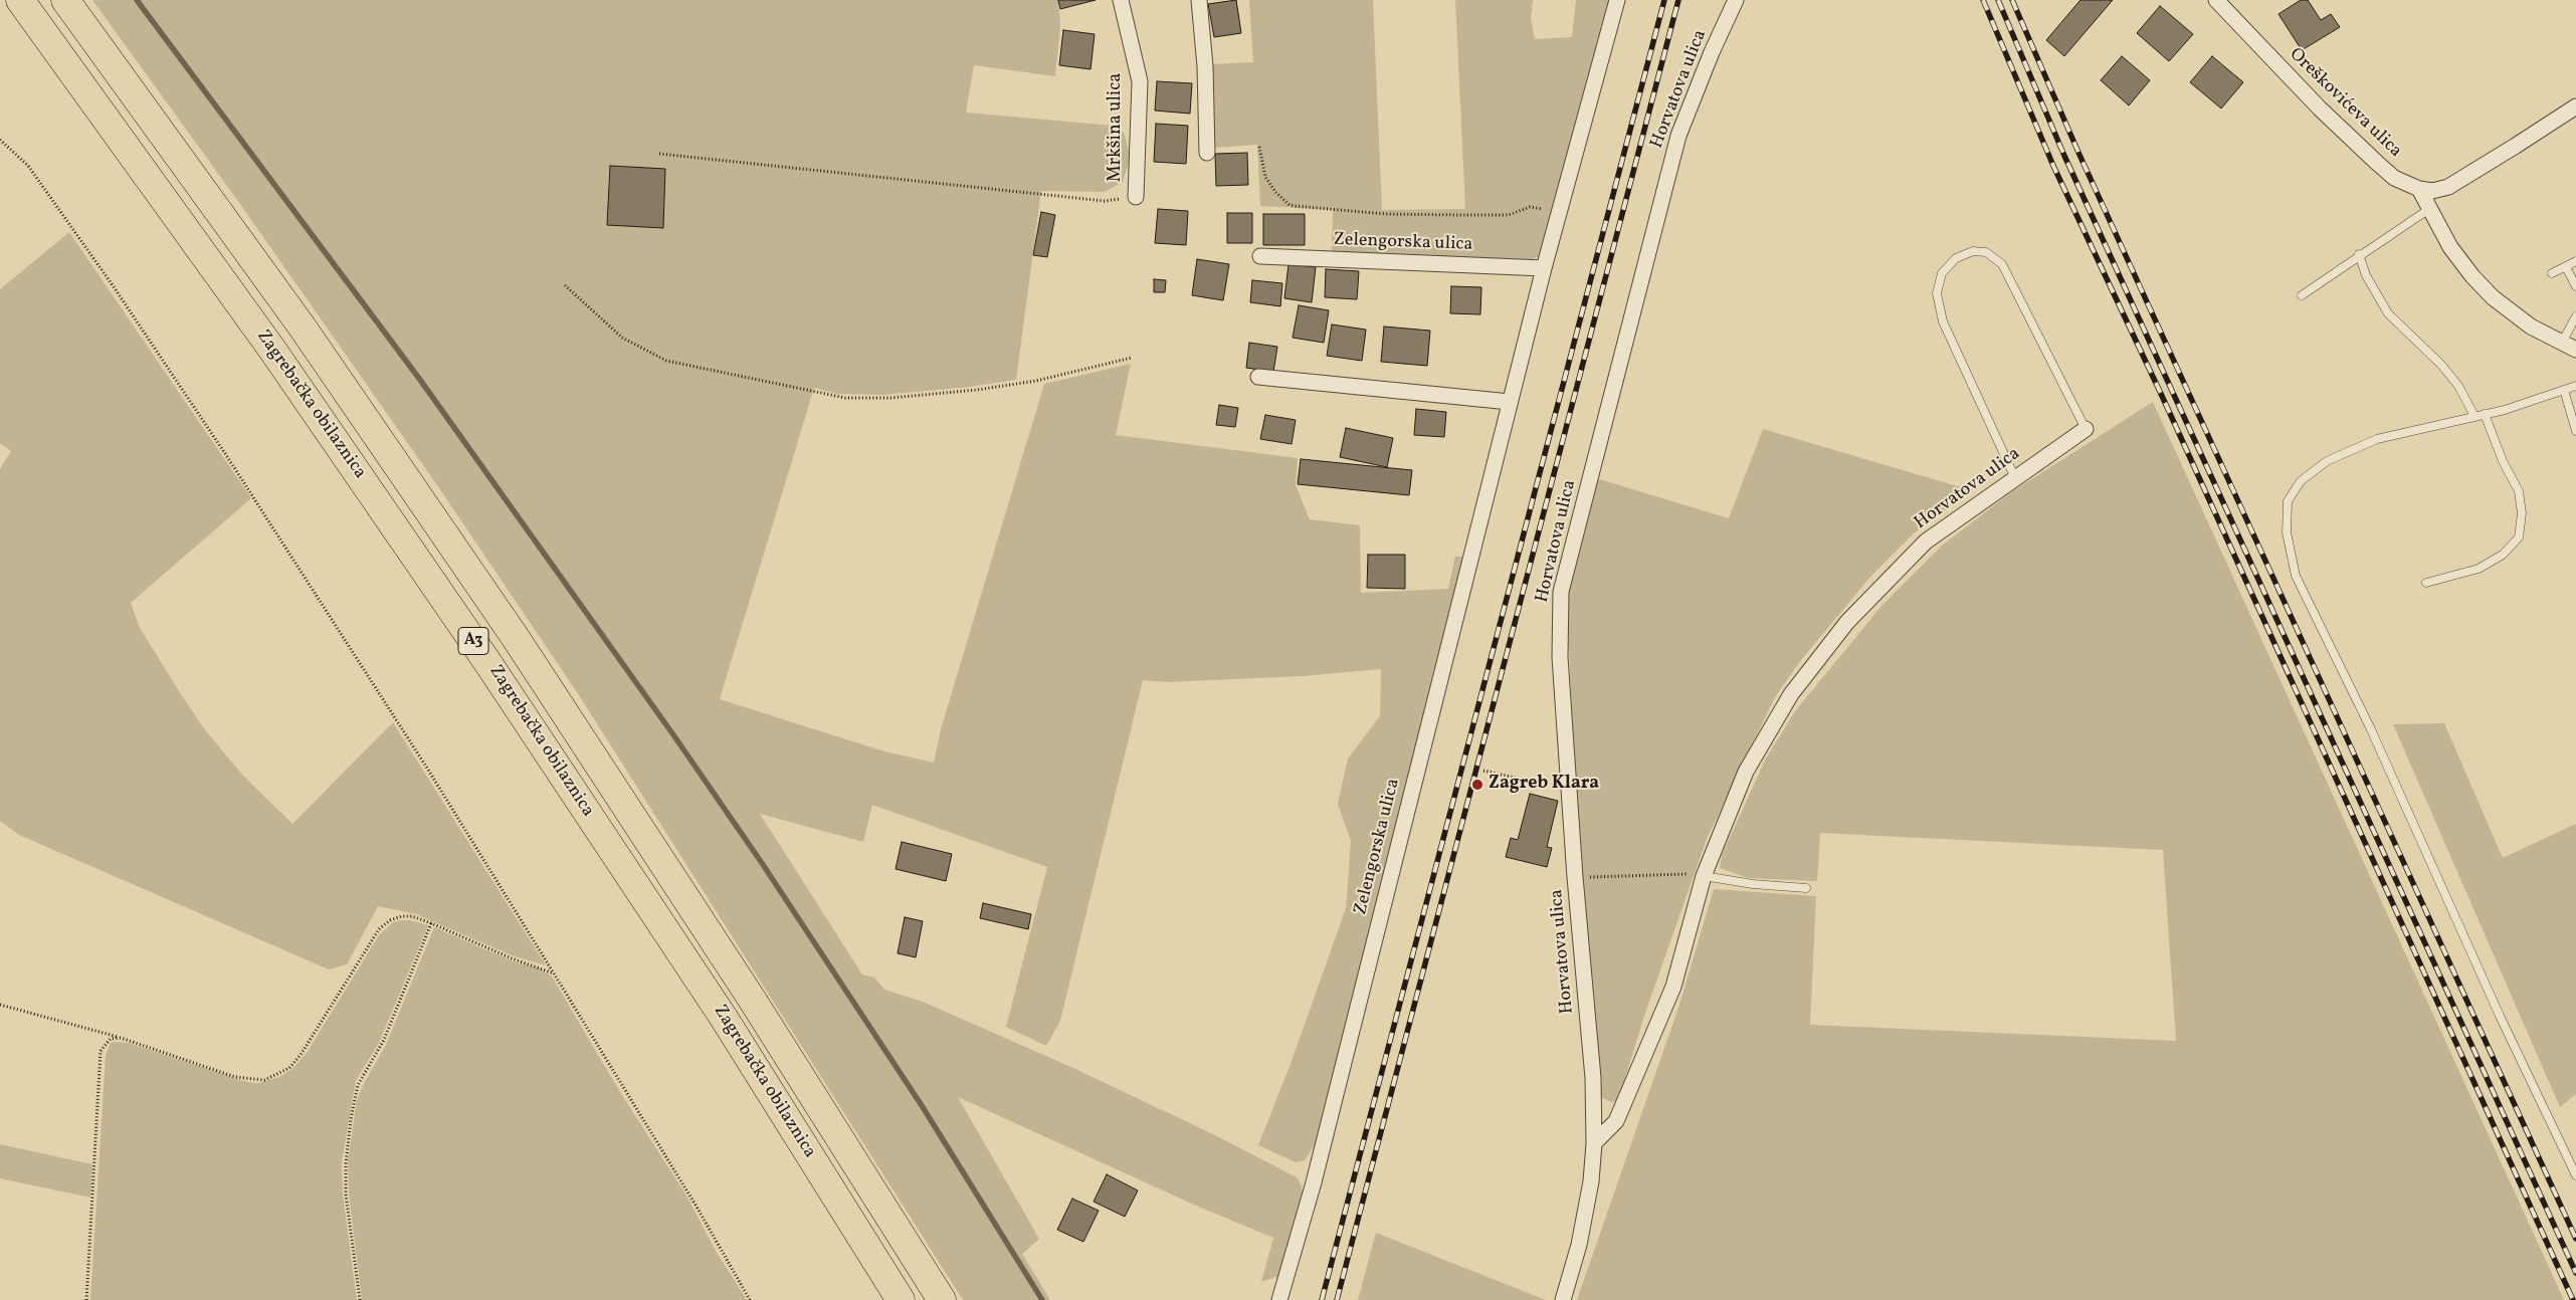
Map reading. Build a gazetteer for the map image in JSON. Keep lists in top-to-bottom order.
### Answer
{
  "streets": {
    "highway": ["Zagrebačka obilaznica", "A3"],
    "street": [
      "Horvatova ulica",
      "Oreškovićeva ulica",
      "Mrkšina ulica",
      "Zelengorska ulica"
    ]
  },
  "places": ["Zagreb Klara"]
}
